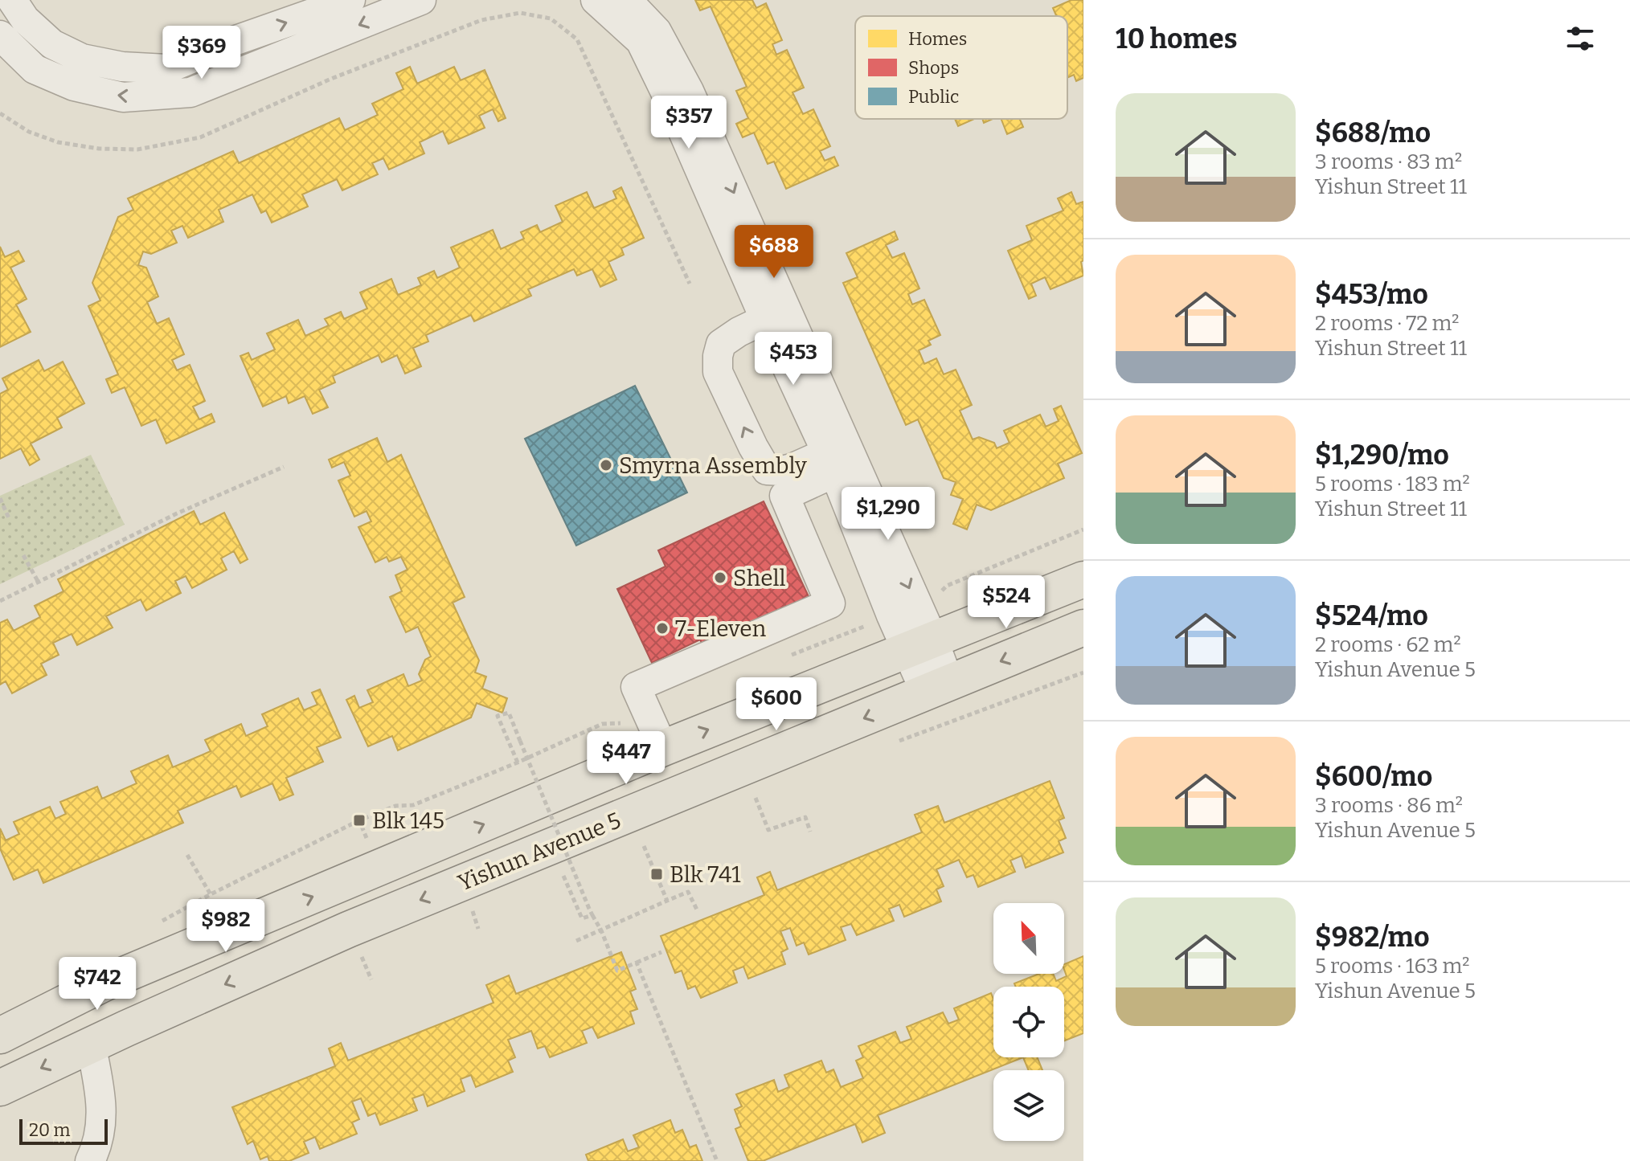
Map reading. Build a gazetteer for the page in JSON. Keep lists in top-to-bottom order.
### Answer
{
  "streets": {
    "main road": ["Yishun Avenue 5"]
  },
  "places": {
    "other": ["Smyrna Assembly", "Shell", "7-Eleven"],
    "transit": ["Blk 145", "Blk 741"]
  },
  "legend": ["Homes", "Shops", "Public"],
  "scale_bar": "20 m",
  "north": "top left",
  "page": {
    "heading": "10 homes",
    "price": [
      "$369",
      "$357",
      "$688",
      "$453",
      "$1,290",
      "$524",
      "$600",
      "$447",
      "$982",
      "$742"
    ],
    "list": [
      {
        "name": "$688/mo",
        "note": "3 rooms · 83 m² · Yishun Street 11"
      },
      {
        "name": "$453/mo",
        "note": "2 rooms · 72 m² · Yishun Street 11"
      },
      {
        "name": "$1,290/mo",
        "note": "5 rooms · 183 m² · Yishun Street 11"
      },
      {
        "name": "$524/mo",
        "note": "2 rooms · 62 m² · Yishun Avenue 5"
      },
      {
        "name": "$600/mo",
        "note": "3 rooms · 86 m² · Yishun Avenue 5"
      },
      {
        "name": "$982/mo",
        "note": "5 rooms · 163 m² · Yishun Avenue 5"
      }
    ],
    "scale": "20 m"
  }
}
